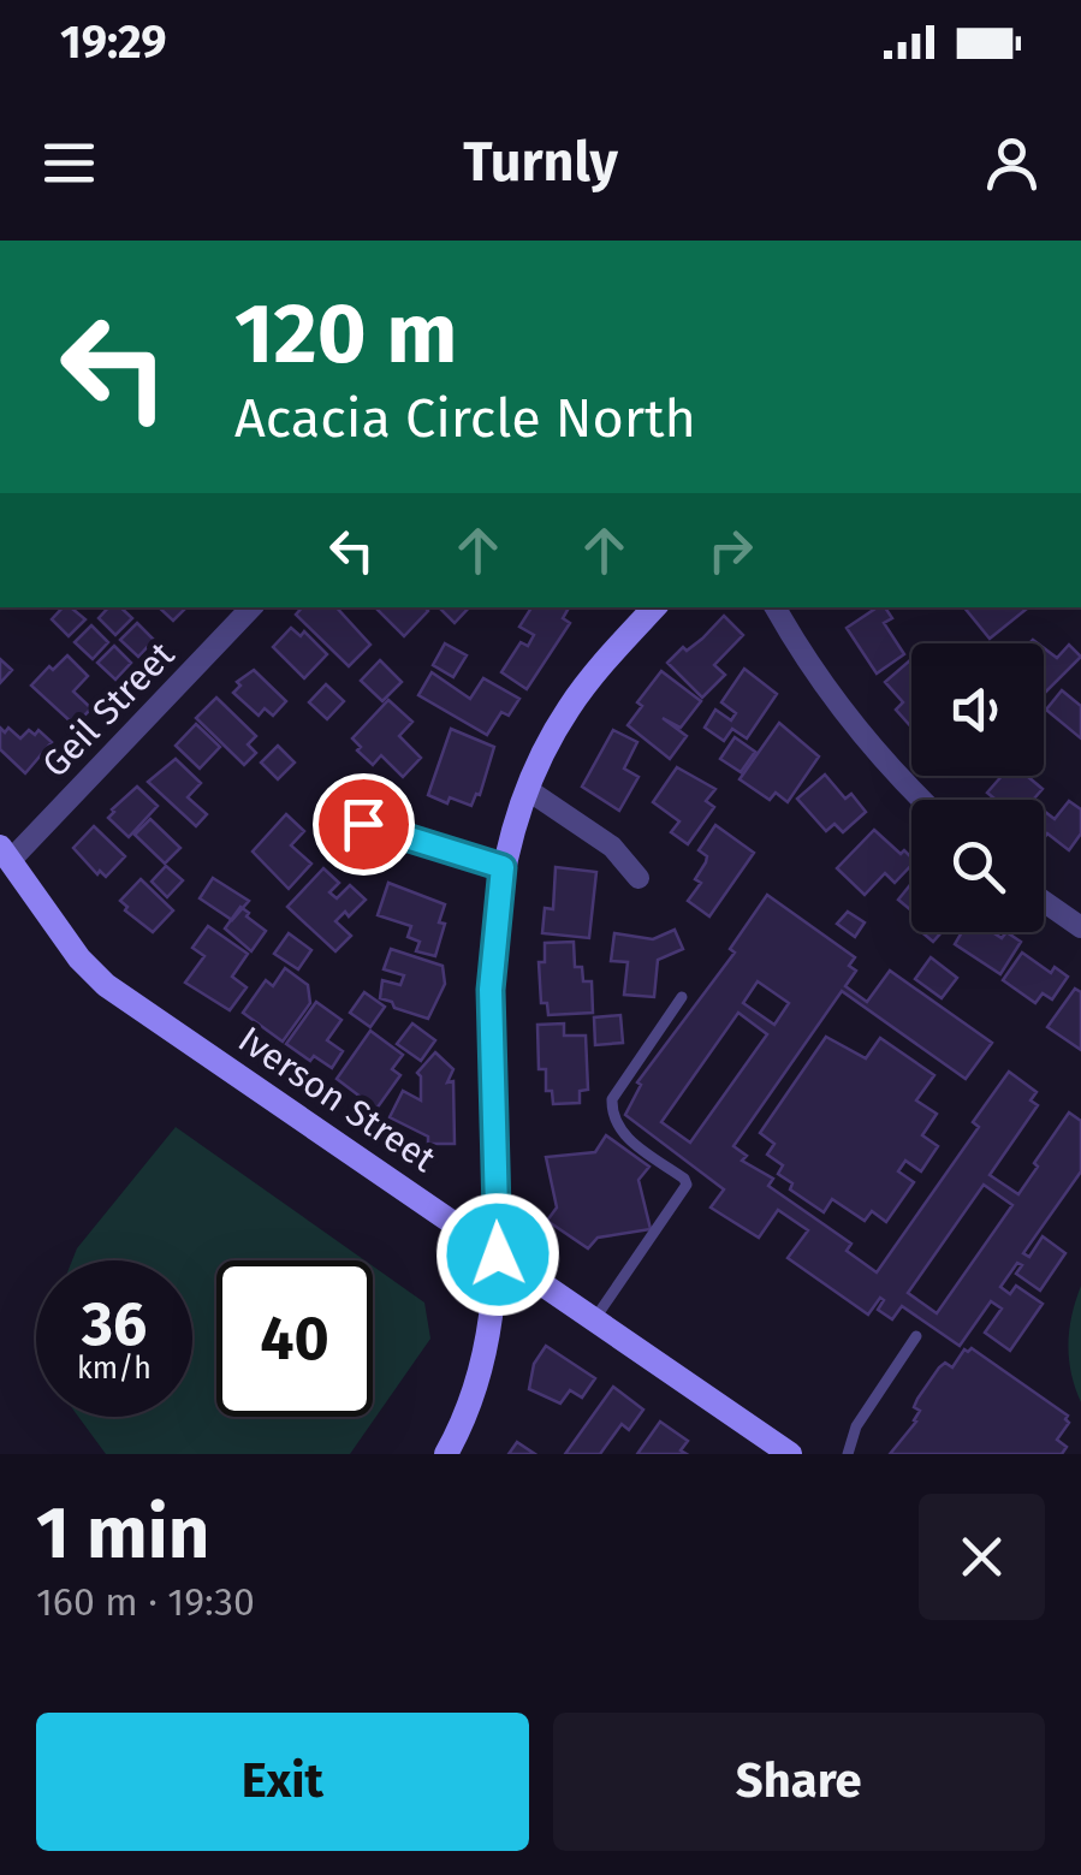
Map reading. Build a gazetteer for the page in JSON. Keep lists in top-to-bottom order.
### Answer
{
  "streets": {
    "street": ["Geil Street", "Iverson Street"]
  },
  "crossings": [
    ["Geil Street", "Iverson Street"]
  ],
  "page": {
    "status": "19:29",
    "header": "Turnly",
    "turn": ["120 m", "Acacia Circle North"],
    "speed": "36 km/h",
    "limit": "40",
    "heading": ["1 min", "160 m · 19:30"],
    "buttons": ["Exit", "Share"]
  }
}
